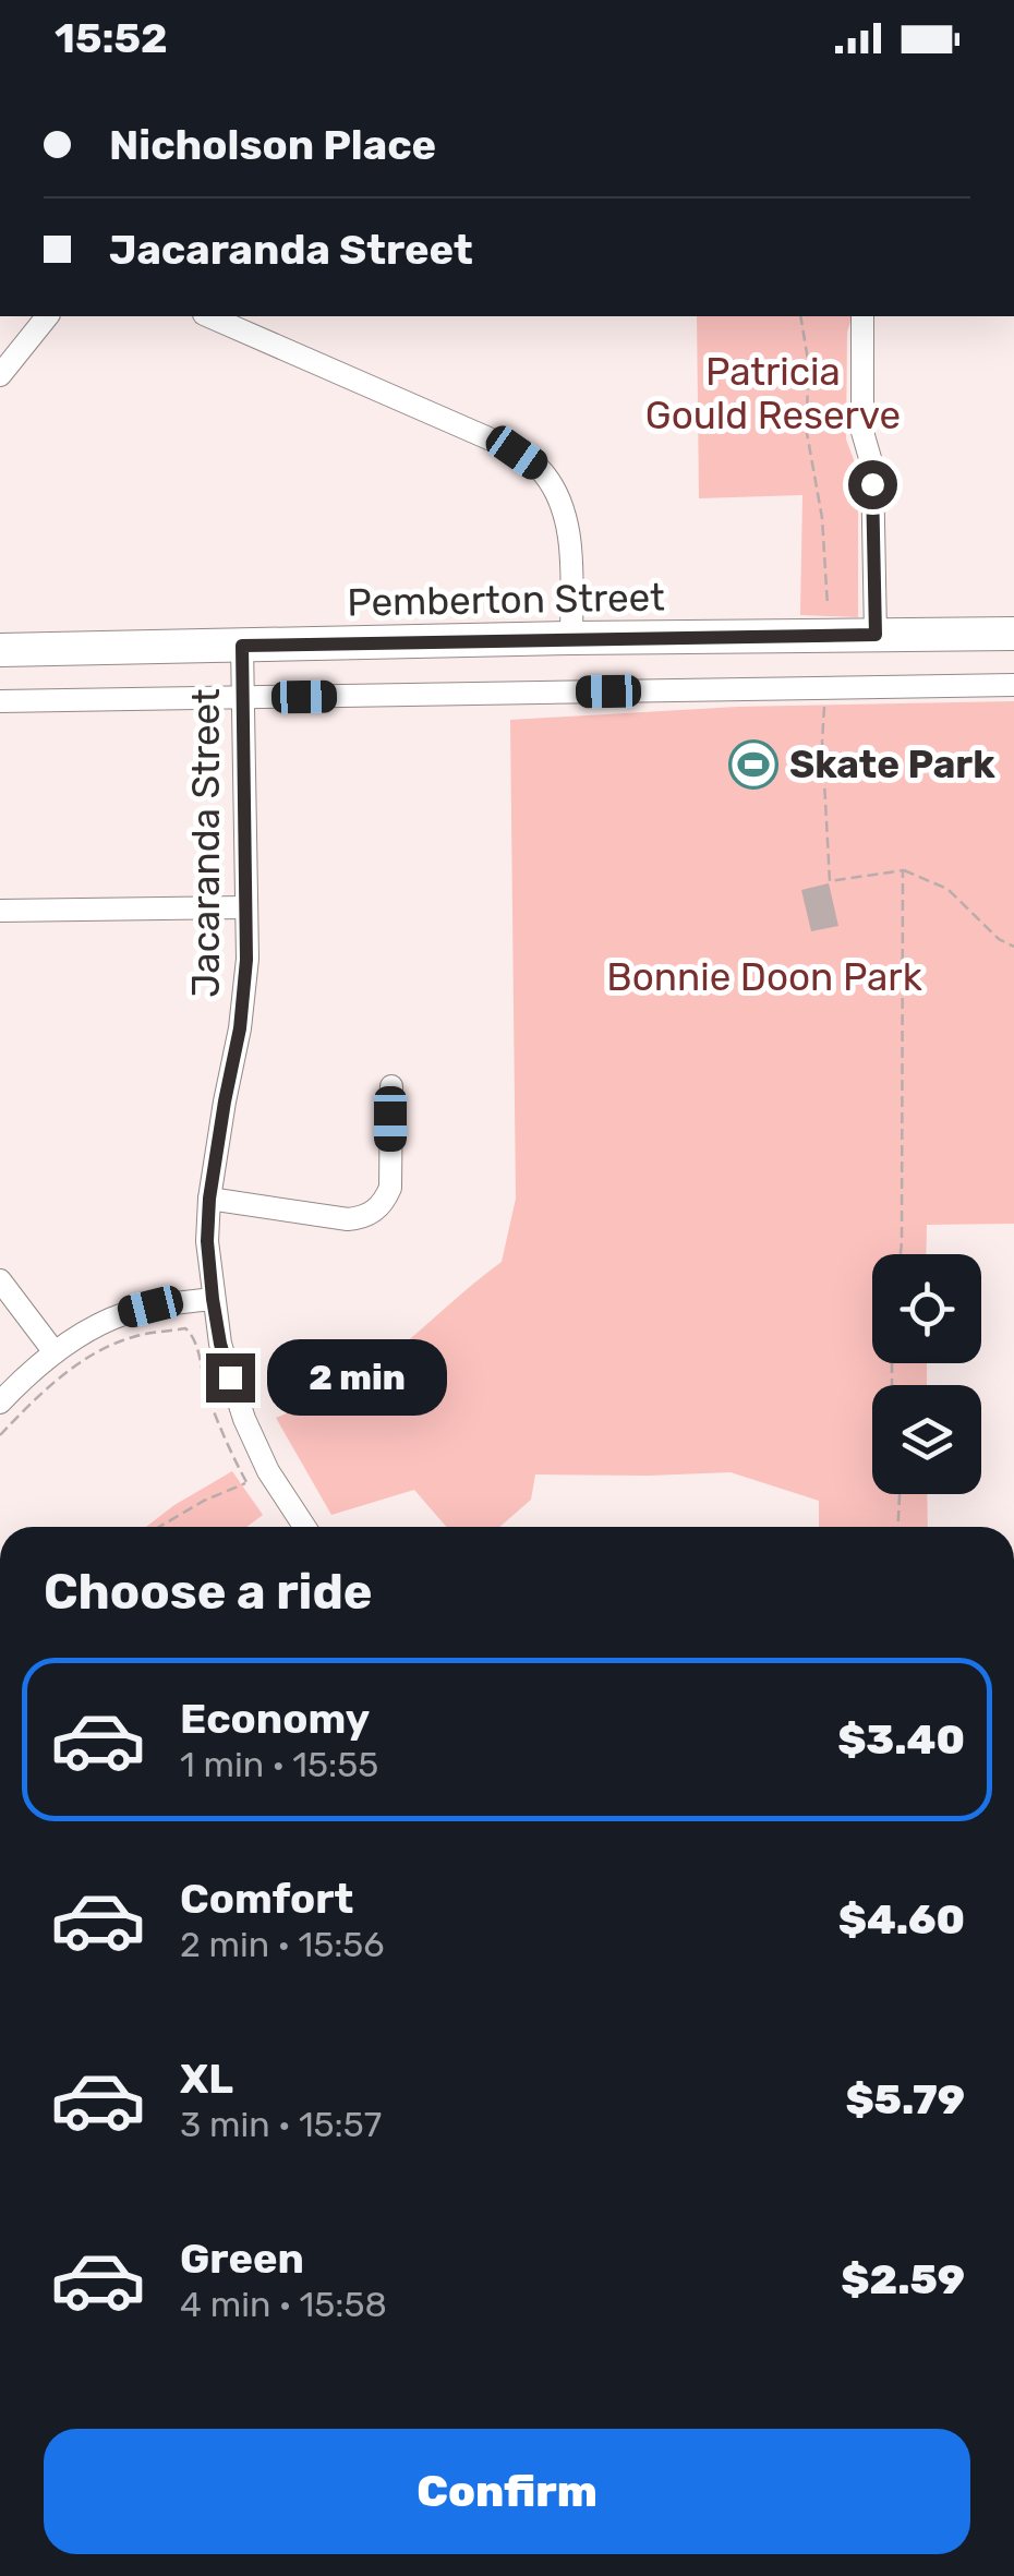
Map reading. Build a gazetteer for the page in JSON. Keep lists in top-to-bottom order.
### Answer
{
  "streets": {
    "main road": ["Pemberton Street"],
    "street": ["Jacaranda Street"]
  },
  "crossings": [
    ["Pemberton Street", "Jacaranda Street"]
  ],
  "parks": ["Patricia Gould Reserve", "Bonnie Doon Park"],
  "places": {
    "sports": ["Skate Park"]
  },
  "page": {
    "status": "15:52",
    "banner": ["Nicholson Place", "Jacaranda Street"],
    "bubble": "2 min",
    "heading": "Choose a ride",
    "list": [
      {
        "name": "Economy",
        "note": "1 min · 15:55",
        "value": "$3.40"
      },
      {
        "name": "Comfort",
        "note": "2 min · 15:56",
        "value": "$4.60"
      },
      {
        "name": "XL",
        "note": "3 min · 15:57",
        "value": "$5.79"
      },
      {
        "name": "Green",
        "note": "4 min · 15:58",
        "value": "$2.59"
      }
    ],
    "buttons": "Confirm"
  }
}
